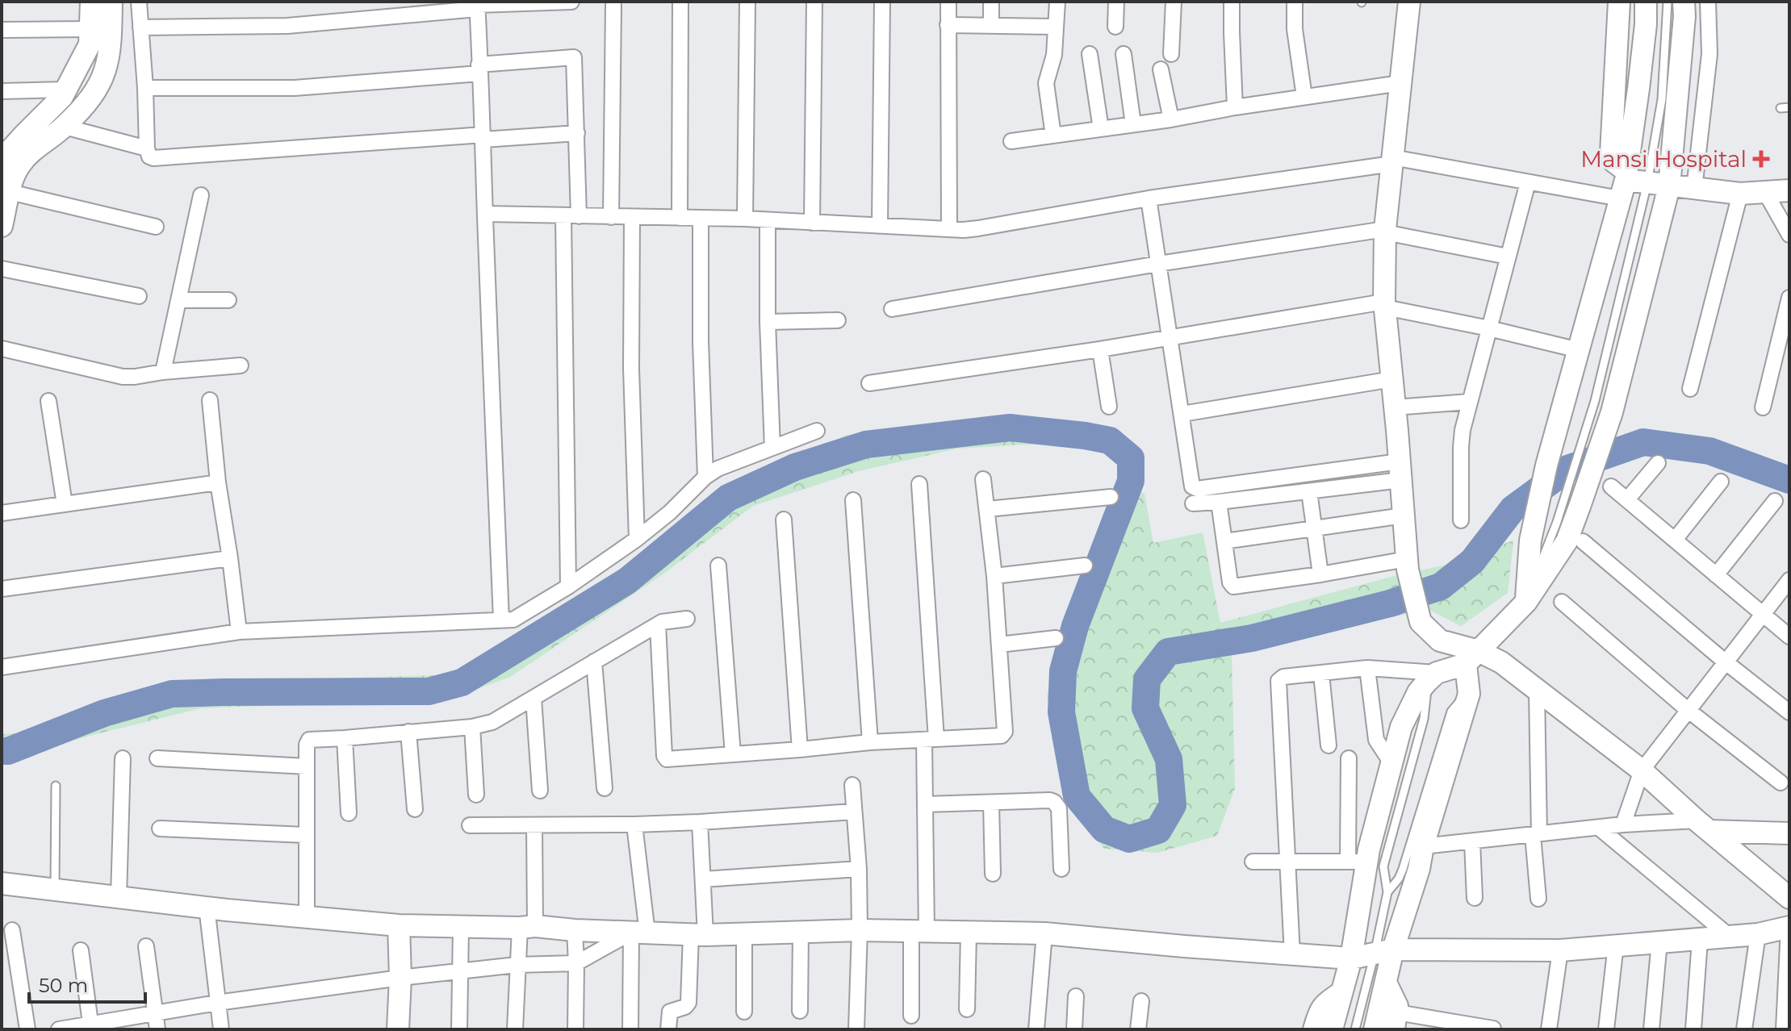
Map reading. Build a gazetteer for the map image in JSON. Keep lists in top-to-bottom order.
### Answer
{
  "places": {
    "health": ["Mansi Hospital"]
  },
  "scale_bar": "50 m"
}
